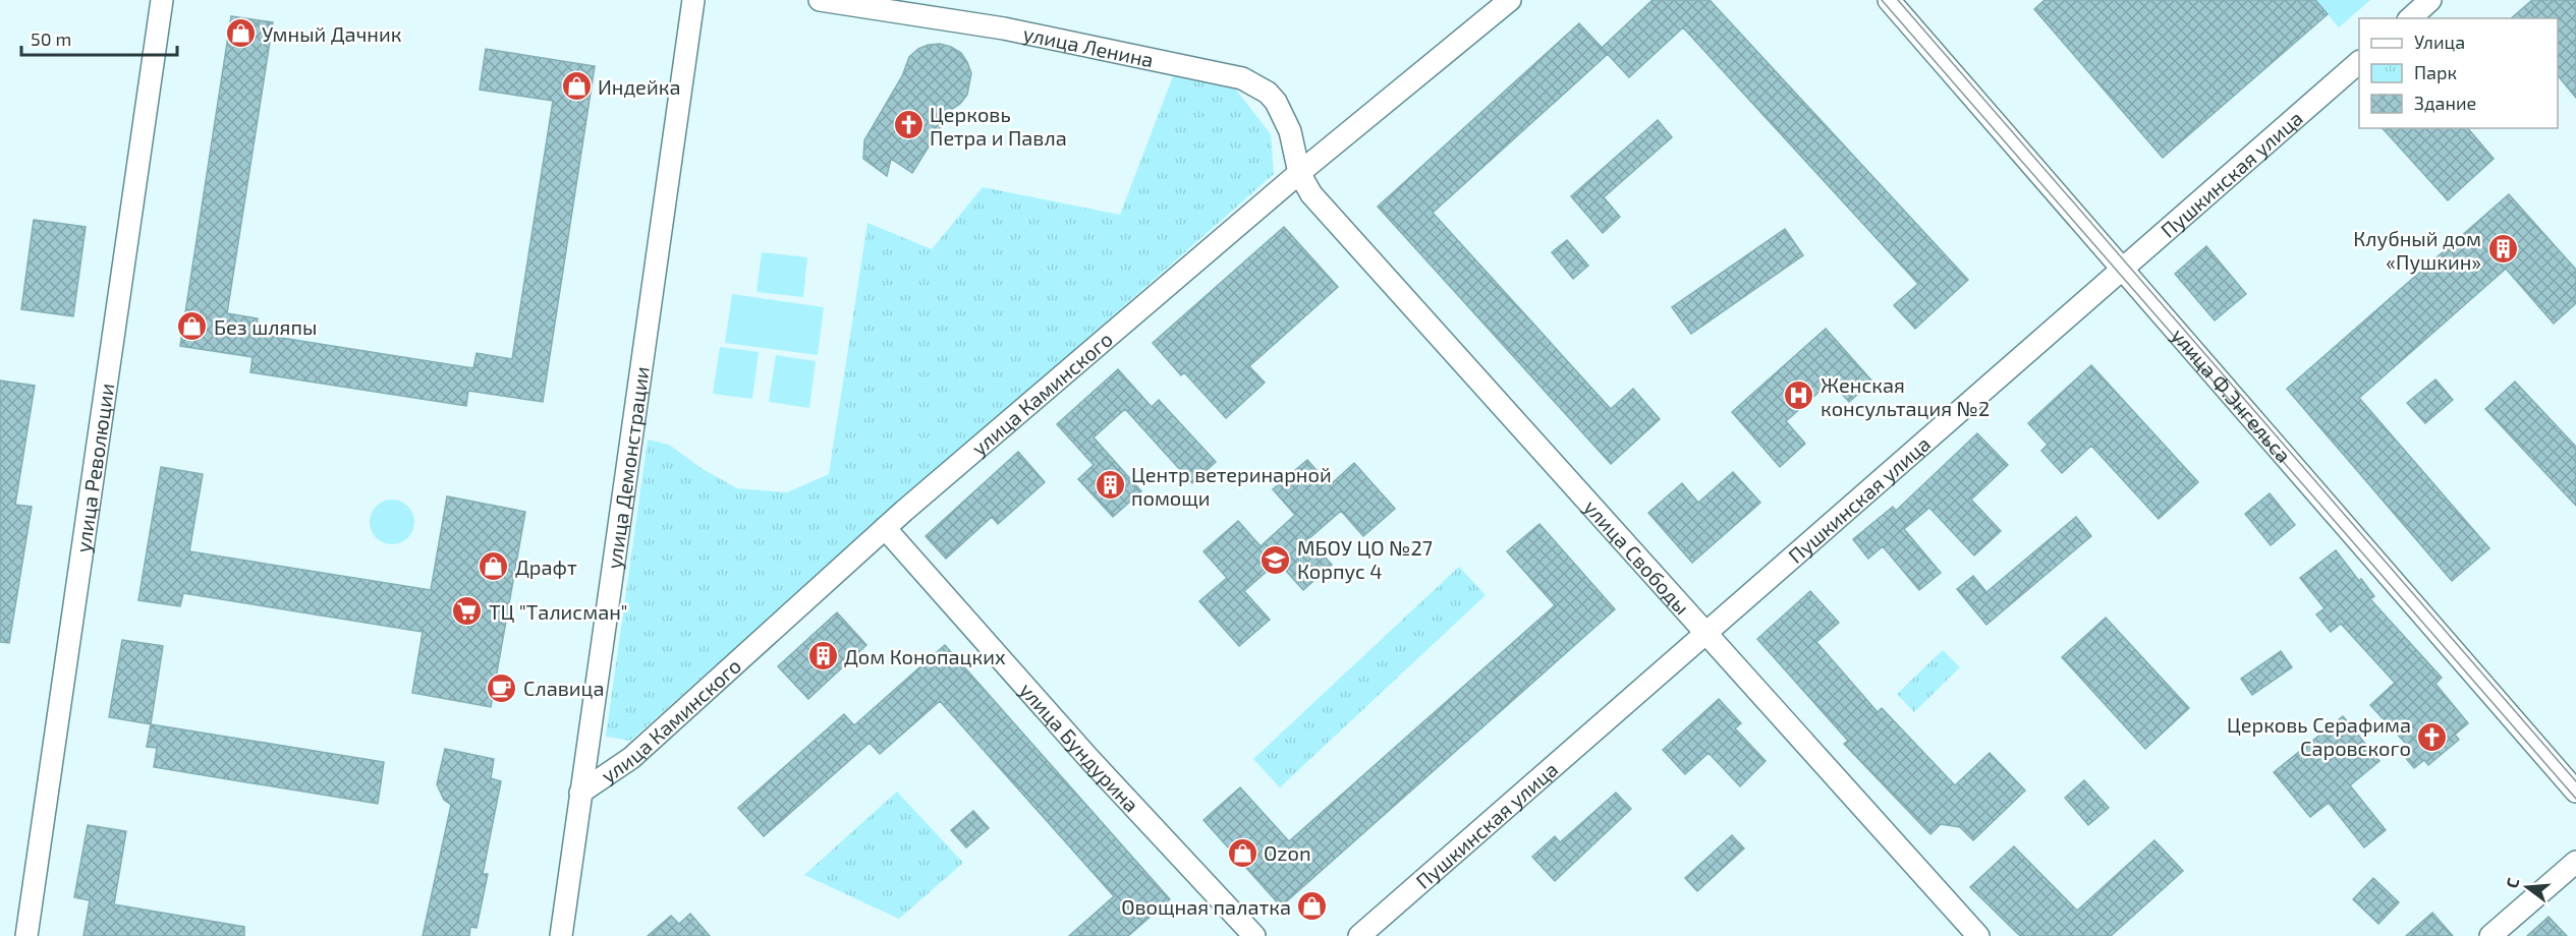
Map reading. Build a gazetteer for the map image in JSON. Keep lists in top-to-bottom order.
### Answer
{
  "streets": {
    "street": [
      "улица Ленина",
      "Пушкинская улица",
      "улица Каминского",
      "улица Ф.Энгельса",
      "улица Революции",
      "улица Демонстрации",
      "улица Свободы",
      "улица Бундурина"
    ]
  },
  "crossings": [
    ["улица Ленина", "улица Каминского"],
    ["улица Ленина", "улица Свободы"],
    ["Пушкинская улица", "улица Ф.Энгельса"],
    ["Пушкинская улица", "улица Свободы"],
    ["улица Каминского", "улица Демонстрации"],
    ["улица Каминского", "улица Свободы"],
    ["улица Каминского", "улица Бундурина"]
  ],
  "places": {
    "shop": [
      "Умный Дачник",
      "Индейка",
      "Без шляпы",
      "Драфт",
      "Ozon",
      "Овощная палатка"
    ],
    "church": ["Церковь Петра и Павла", "Церковь Серафима Саровского"],
    "building": ["Клубный дом «Пушкин»", "Центр ветеринарной помощи", "Дом Конопацких"],
    "hospital": ["Женская консультация №2"],
    "school or university": ["МБОУ ЦО №27 Корпус 4"],
    "supermarket": ["ТЦ \"Талисман\""],
    "cafe": ["Славица"]
  },
  "legend": ["Улица", "Парк", "Здание"],
  "scale_bar": "50 m",
  "north": "left"
}
